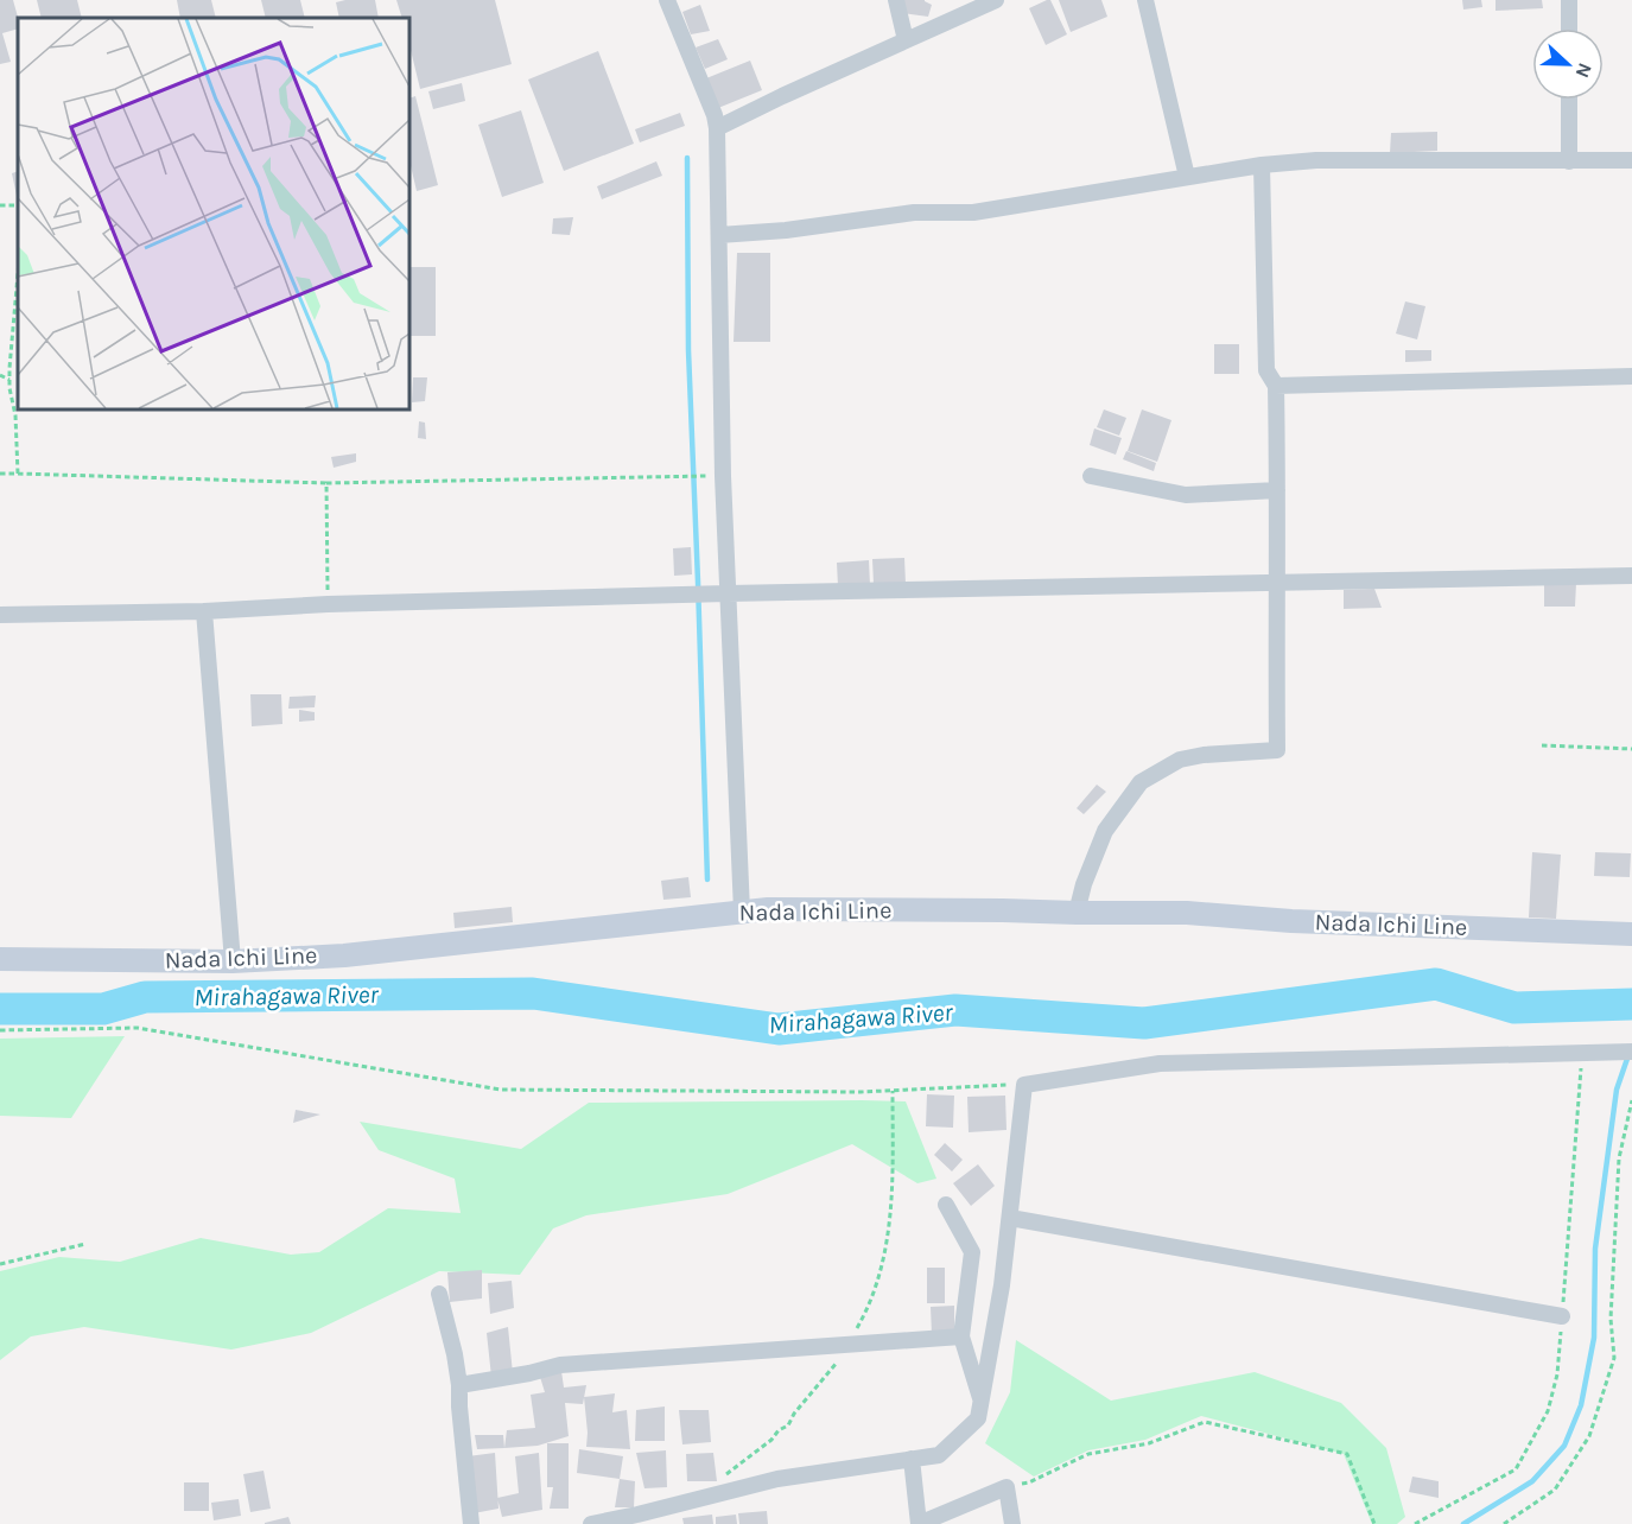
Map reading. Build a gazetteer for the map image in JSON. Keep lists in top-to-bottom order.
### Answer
{
  "streets": {
    "main road": ["Nada Ichi Line"]
  },
  "water": ["Mirahagawa River"],
  "north": "right"
}
